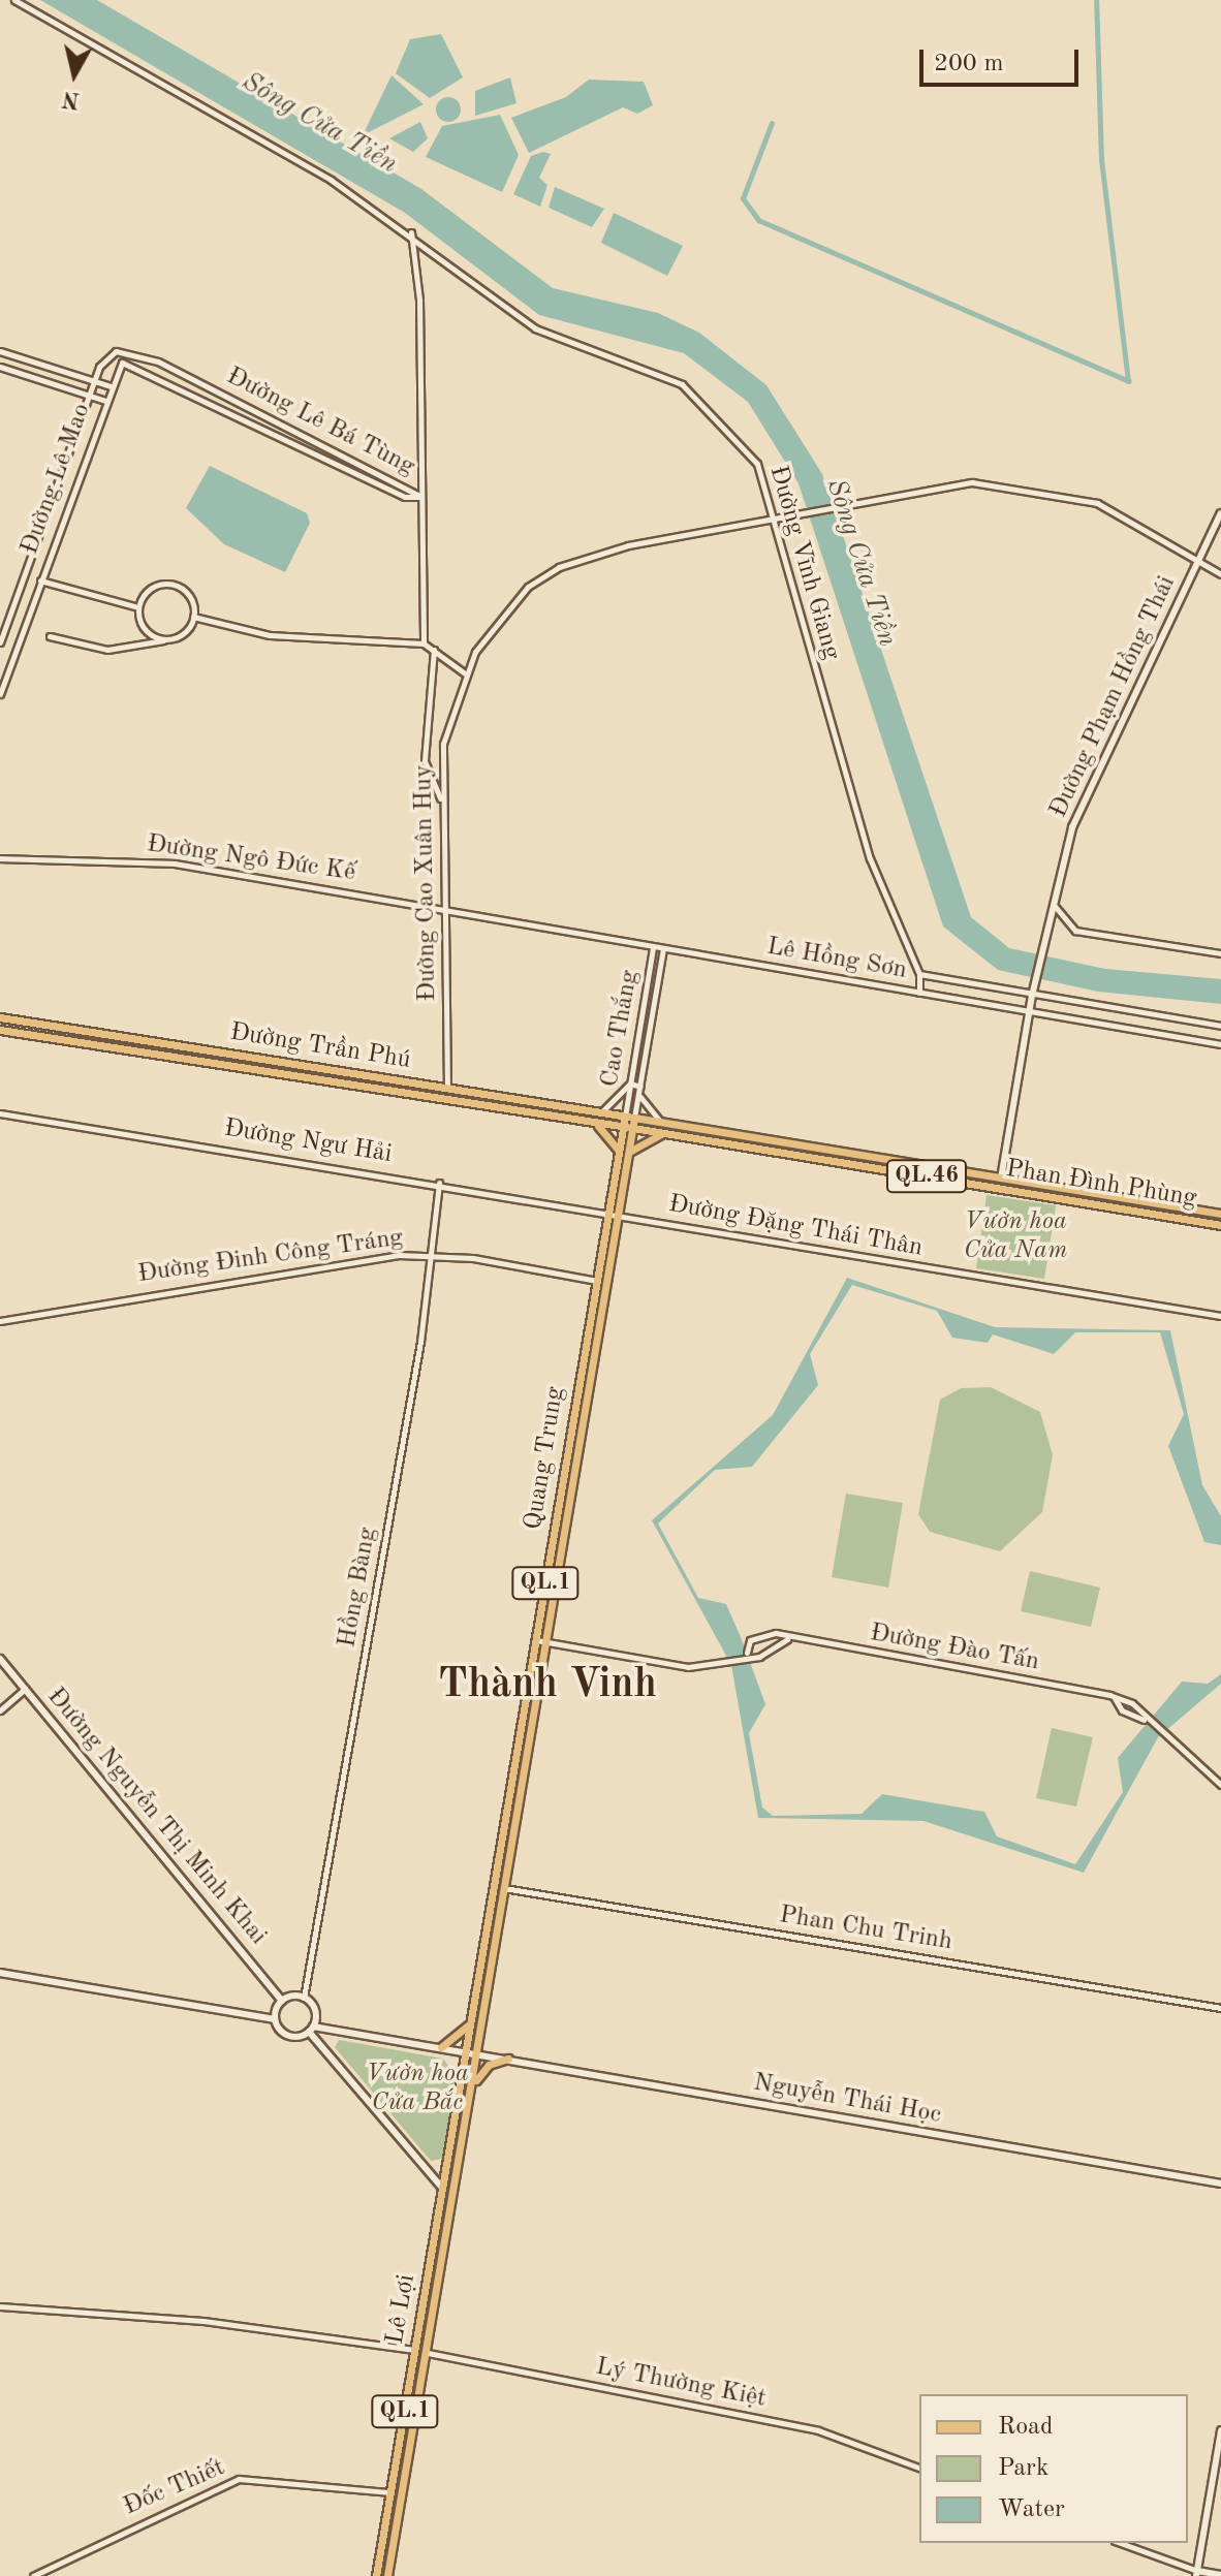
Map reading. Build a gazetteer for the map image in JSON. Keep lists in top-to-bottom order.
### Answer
{
  "streets": {
    "main road": [
      "Đường Phạm Hồng Thái",
      "Đường Trần Phú",
      "QL.46",
      "Phan Đình Phùng",
      "Quang Trung",
      "QL.1",
      "Đường Nguyễn Thị Minh Khai",
      "Nguyễn Thái Học",
      "Lê Lợi"
    ],
    "street": [
      "Đường Lê Bá Tùng",
      "Đường Lê Mao",
      "Đường Vĩnh Giang",
      "Đường Ngô Đức Kế",
      "Đường Cao Xuân Huy",
      "Lê Hồng Sơn",
      "Cao Thắng",
      "Đường Ngư Hải",
      "Đường Đặng Thái Thân",
      "Đường Đinh Công Tráng",
      "Hồng Bàng",
      "Đường Đào Tấn",
      "Phan Chu Trinh",
      "Lý Thường Kiệt",
      "Đốc Thiết"
    ]
  },
  "crossings": [
    ["Đường Lê Bá Tùng", "Đường Lê Mao"],
    ["Đường Vĩnh Giang", "Đường Cao Xuân Huy"],
    ["Đường Vĩnh Giang", "Lê Hồng Sơn"],
    ["Đường Phạm Hồng Thái", "Đường Cao Xuân Huy"],
    ["Đường Ngô Đức Kế", "Đường Cao Xuân Huy"],
    ["Đường Ngô Đức Kế", "Lê Hồng Sơn"],
    ["Đường Cao Xuân Huy", "Lê Hồng Sơn"],
    ["Đường Cao Xuân Huy", "Đường Trần Phú"],
    ["Lê Hồng Sơn", "Cao Thắng"],
    ["Cao Thắng", "Đường Trần Phú"],
    ["Cao Thắng", "Quang Trung"],
    ["Đường Trần Phú", "Phan Đình Phùng"],
    ["Đường Trần Phú", "Quang Trung"],
    ["Đường Ngư Hải", "Đường Đặng Thái Thân"],
    ["Đường Ngư Hải", "Quang Trung"],
    ["Đường Ngư Hải", "Hồng Bàng"],
    ["Phan Đình Phùng", "Quang Trung"],
    ["Đường Đặng Thái Thân", "Quang Trung"],
    ["Đường Đinh Công Tráng", "Quang Trung"],
    ["Đường Đinh Công Tráng", "Hồng Bàng"],
    ["Quang Trung", "Đường Đào Tấn"],
    ["Quang Trung", "Phan Chu Trinh"],
    ["Quang Trung", "Nguyễn Thái Học"],
    ["Quang Trung", "Lê Lợi"],
    ["Hồng Bàng", "Đường Nguyễn Thị Minh Khai"],
    ["Hồng Bàng", "Nguyễn Thái Học"],
    ["Đường Nguyễn Thị Minh Khai", "Nguyễn Thái Học"],
    ["Nguyễn Thái Học", "Lê Lợi"],
    ["Lê Lợi", "Lý Thường Kiệt"],
    ["Lê Lợi", "Đốc Thiết"]
  ],
  "districts": ["Thành Vinh"],
  "water": ["Sông Cửa Tiền"],
  "parks": ["Vườn hoa Cửa Nam", "Vườn hoa Cửa Bắc"],
  "legend": ["Road", "Park", "Water"],
  "scale_bar": "200 m",
  "north": "bottom"
}
